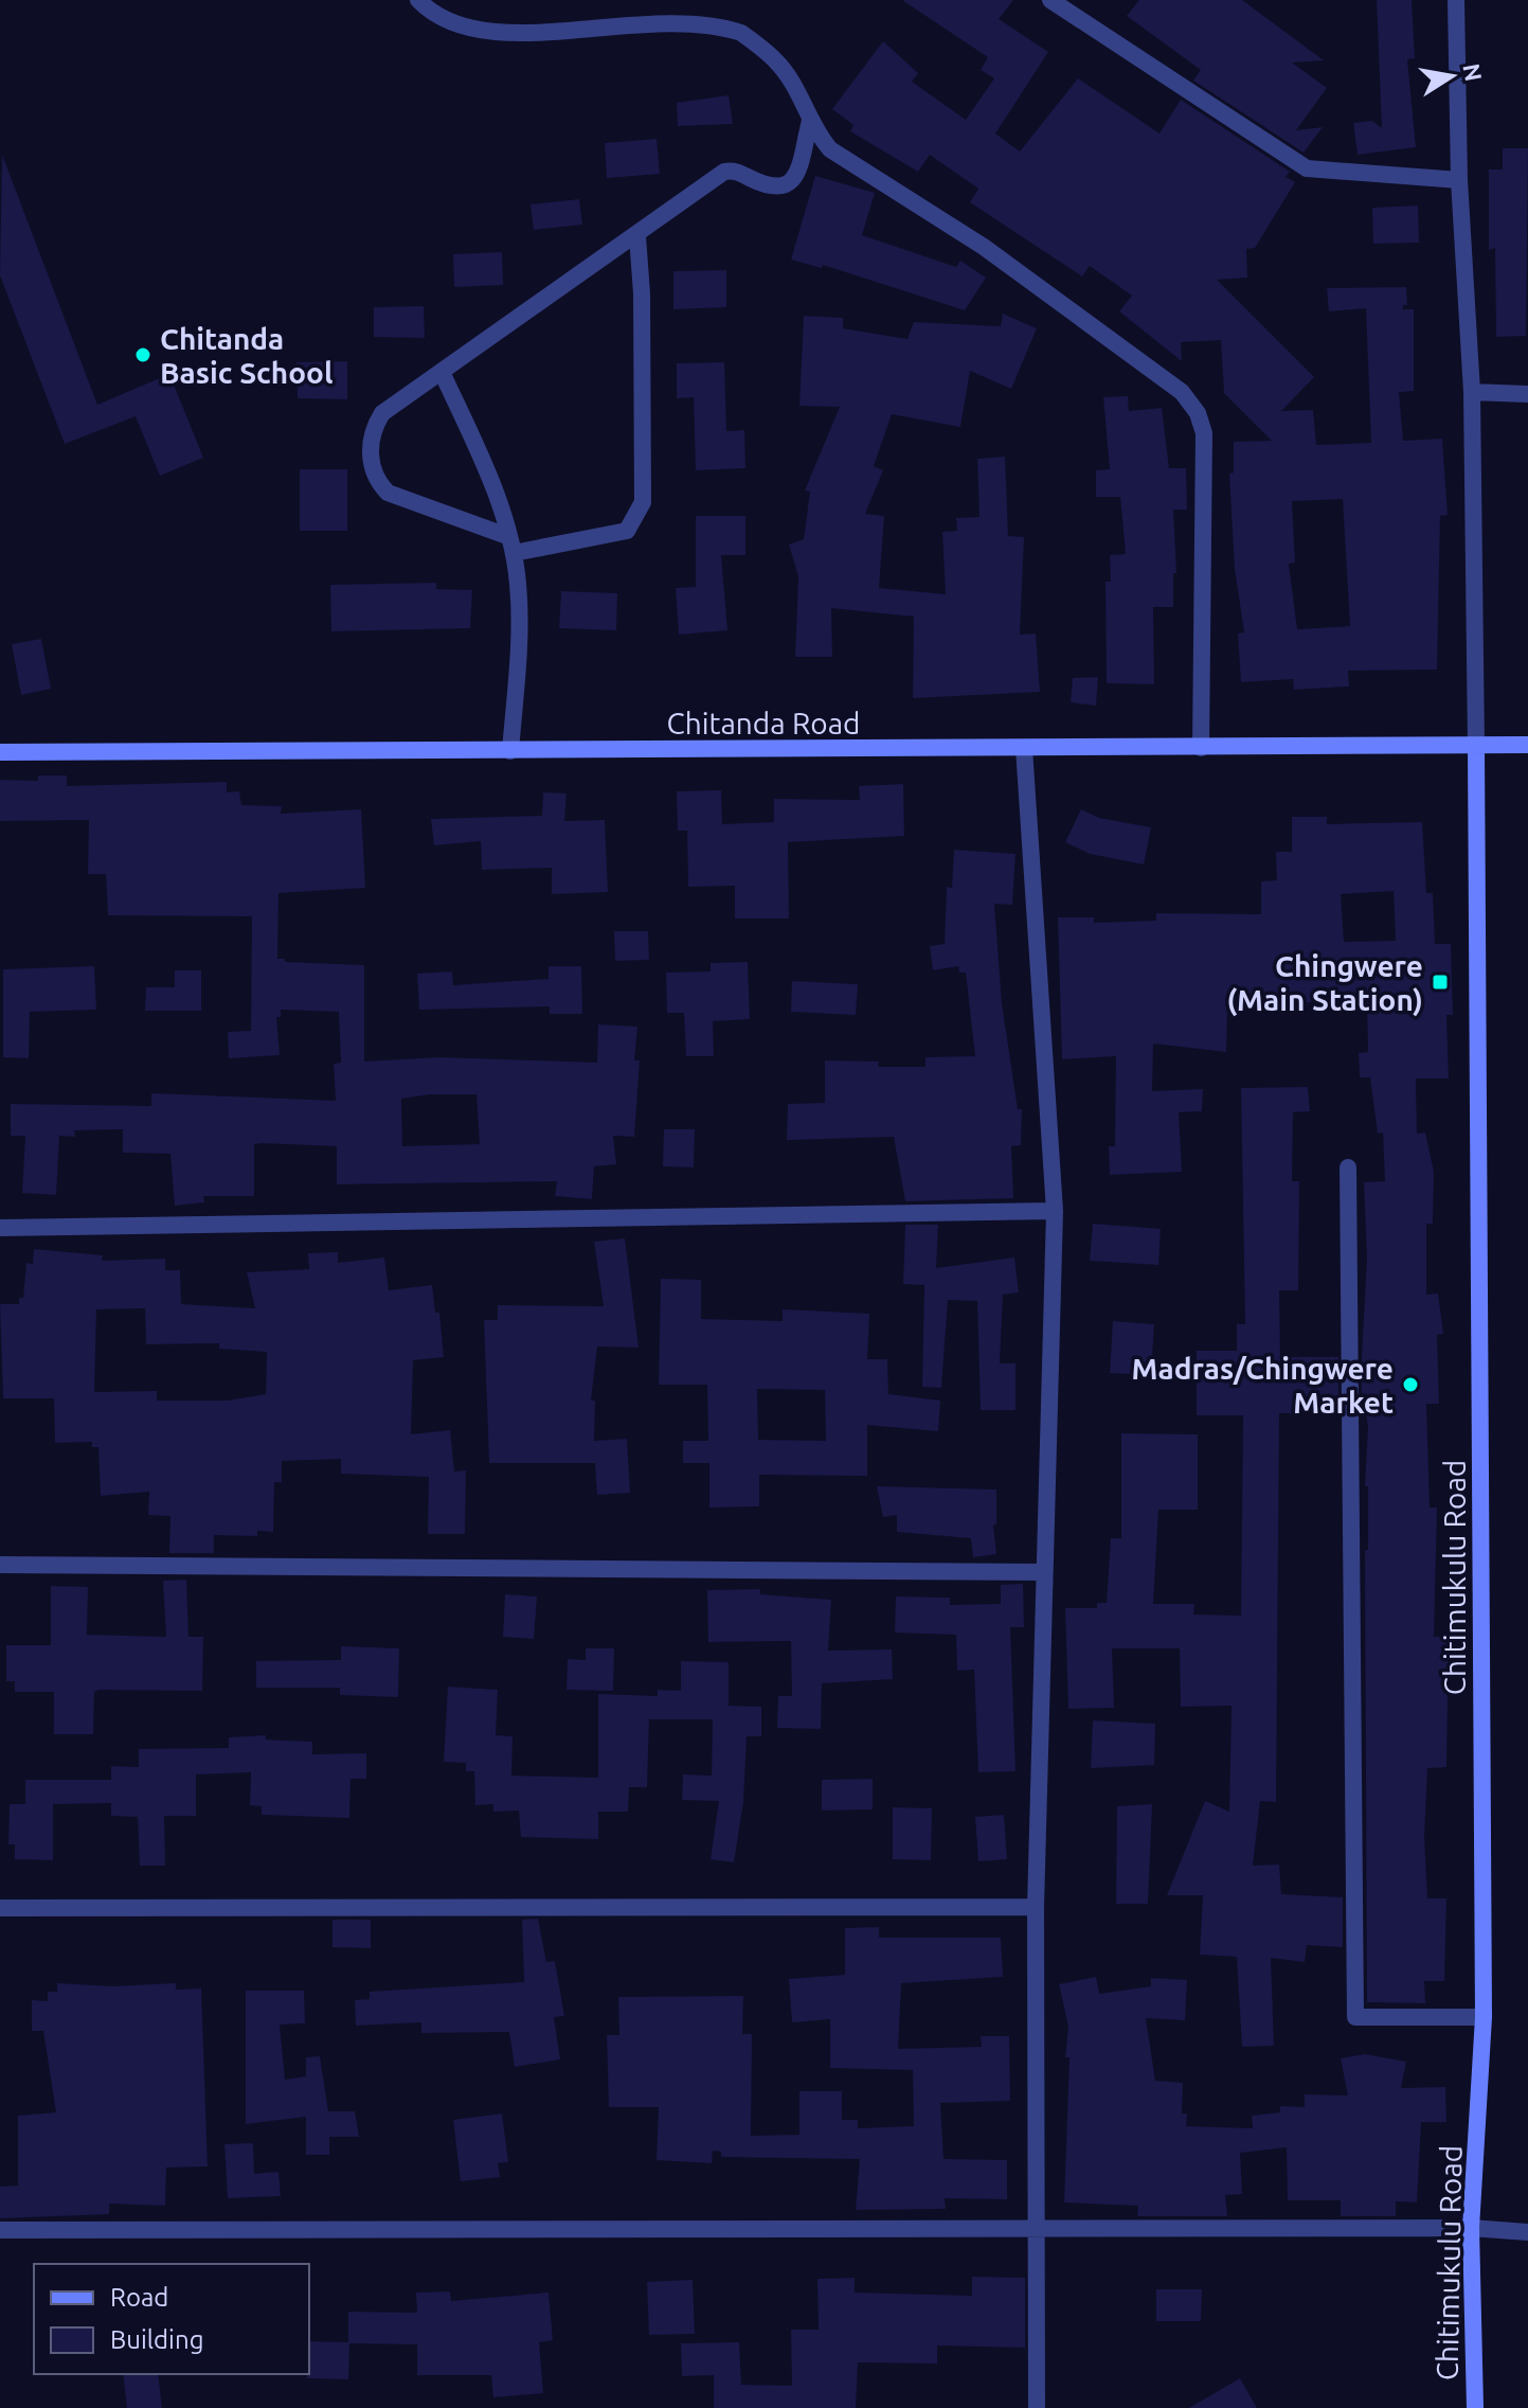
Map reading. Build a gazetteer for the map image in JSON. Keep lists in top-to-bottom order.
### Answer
{
  "streets": {
    "street": ["Chitanda Road", "Chitimukulu Road"]
  },
  "crossings": [
    ["Chitanda Road", "Chitimukulu Road"]
  ],
  "places": {
    "other": ["Chitanda Basic School", "Madras/Chingwere Market"],
    "transit": ["Chingwere (Main Station)"]
  },
  "legend": ["Road", "Building"],
  "north": "right"
}
